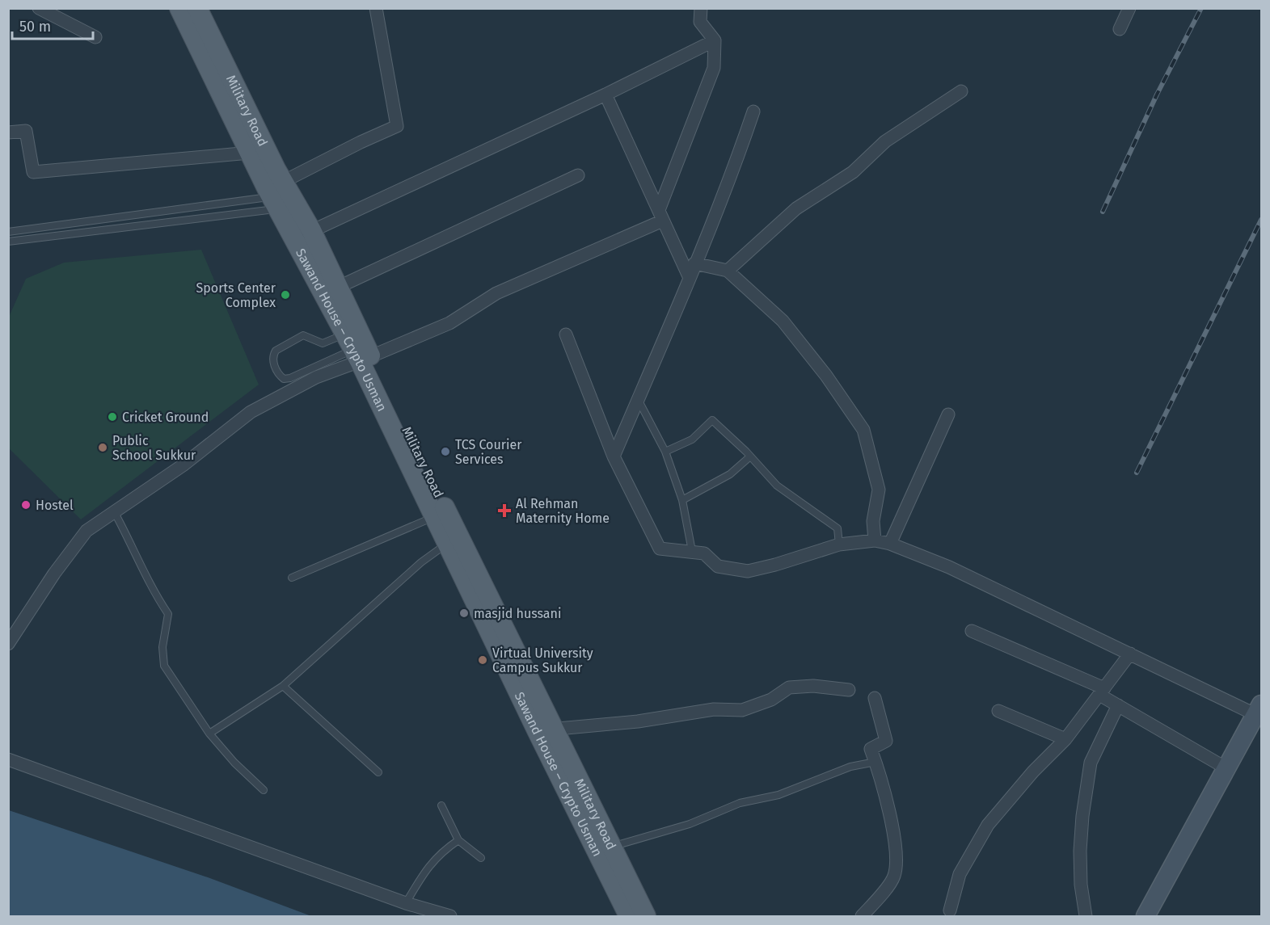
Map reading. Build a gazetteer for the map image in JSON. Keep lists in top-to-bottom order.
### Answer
{
  "streets": {
    "main road": ["Military Road", "Sawand House – Crypto Usman"]
  },
  "crossings": [
    ["Military Road", "Sawand House – Crypto Usman"]
  ],
  "places": {
    "other": [
      "Sports Center Complex",
      "Cricket Ground",
      "Public School Sukkur",
      "TCS Courier Services",
      "Hostel",
      "masjid hussani",
      "Virtual University Campus Sukkur"
    ],
    "health": ["Al Rehman Maternity Home"]
  },
  "scale_bar": "50 m"
}
